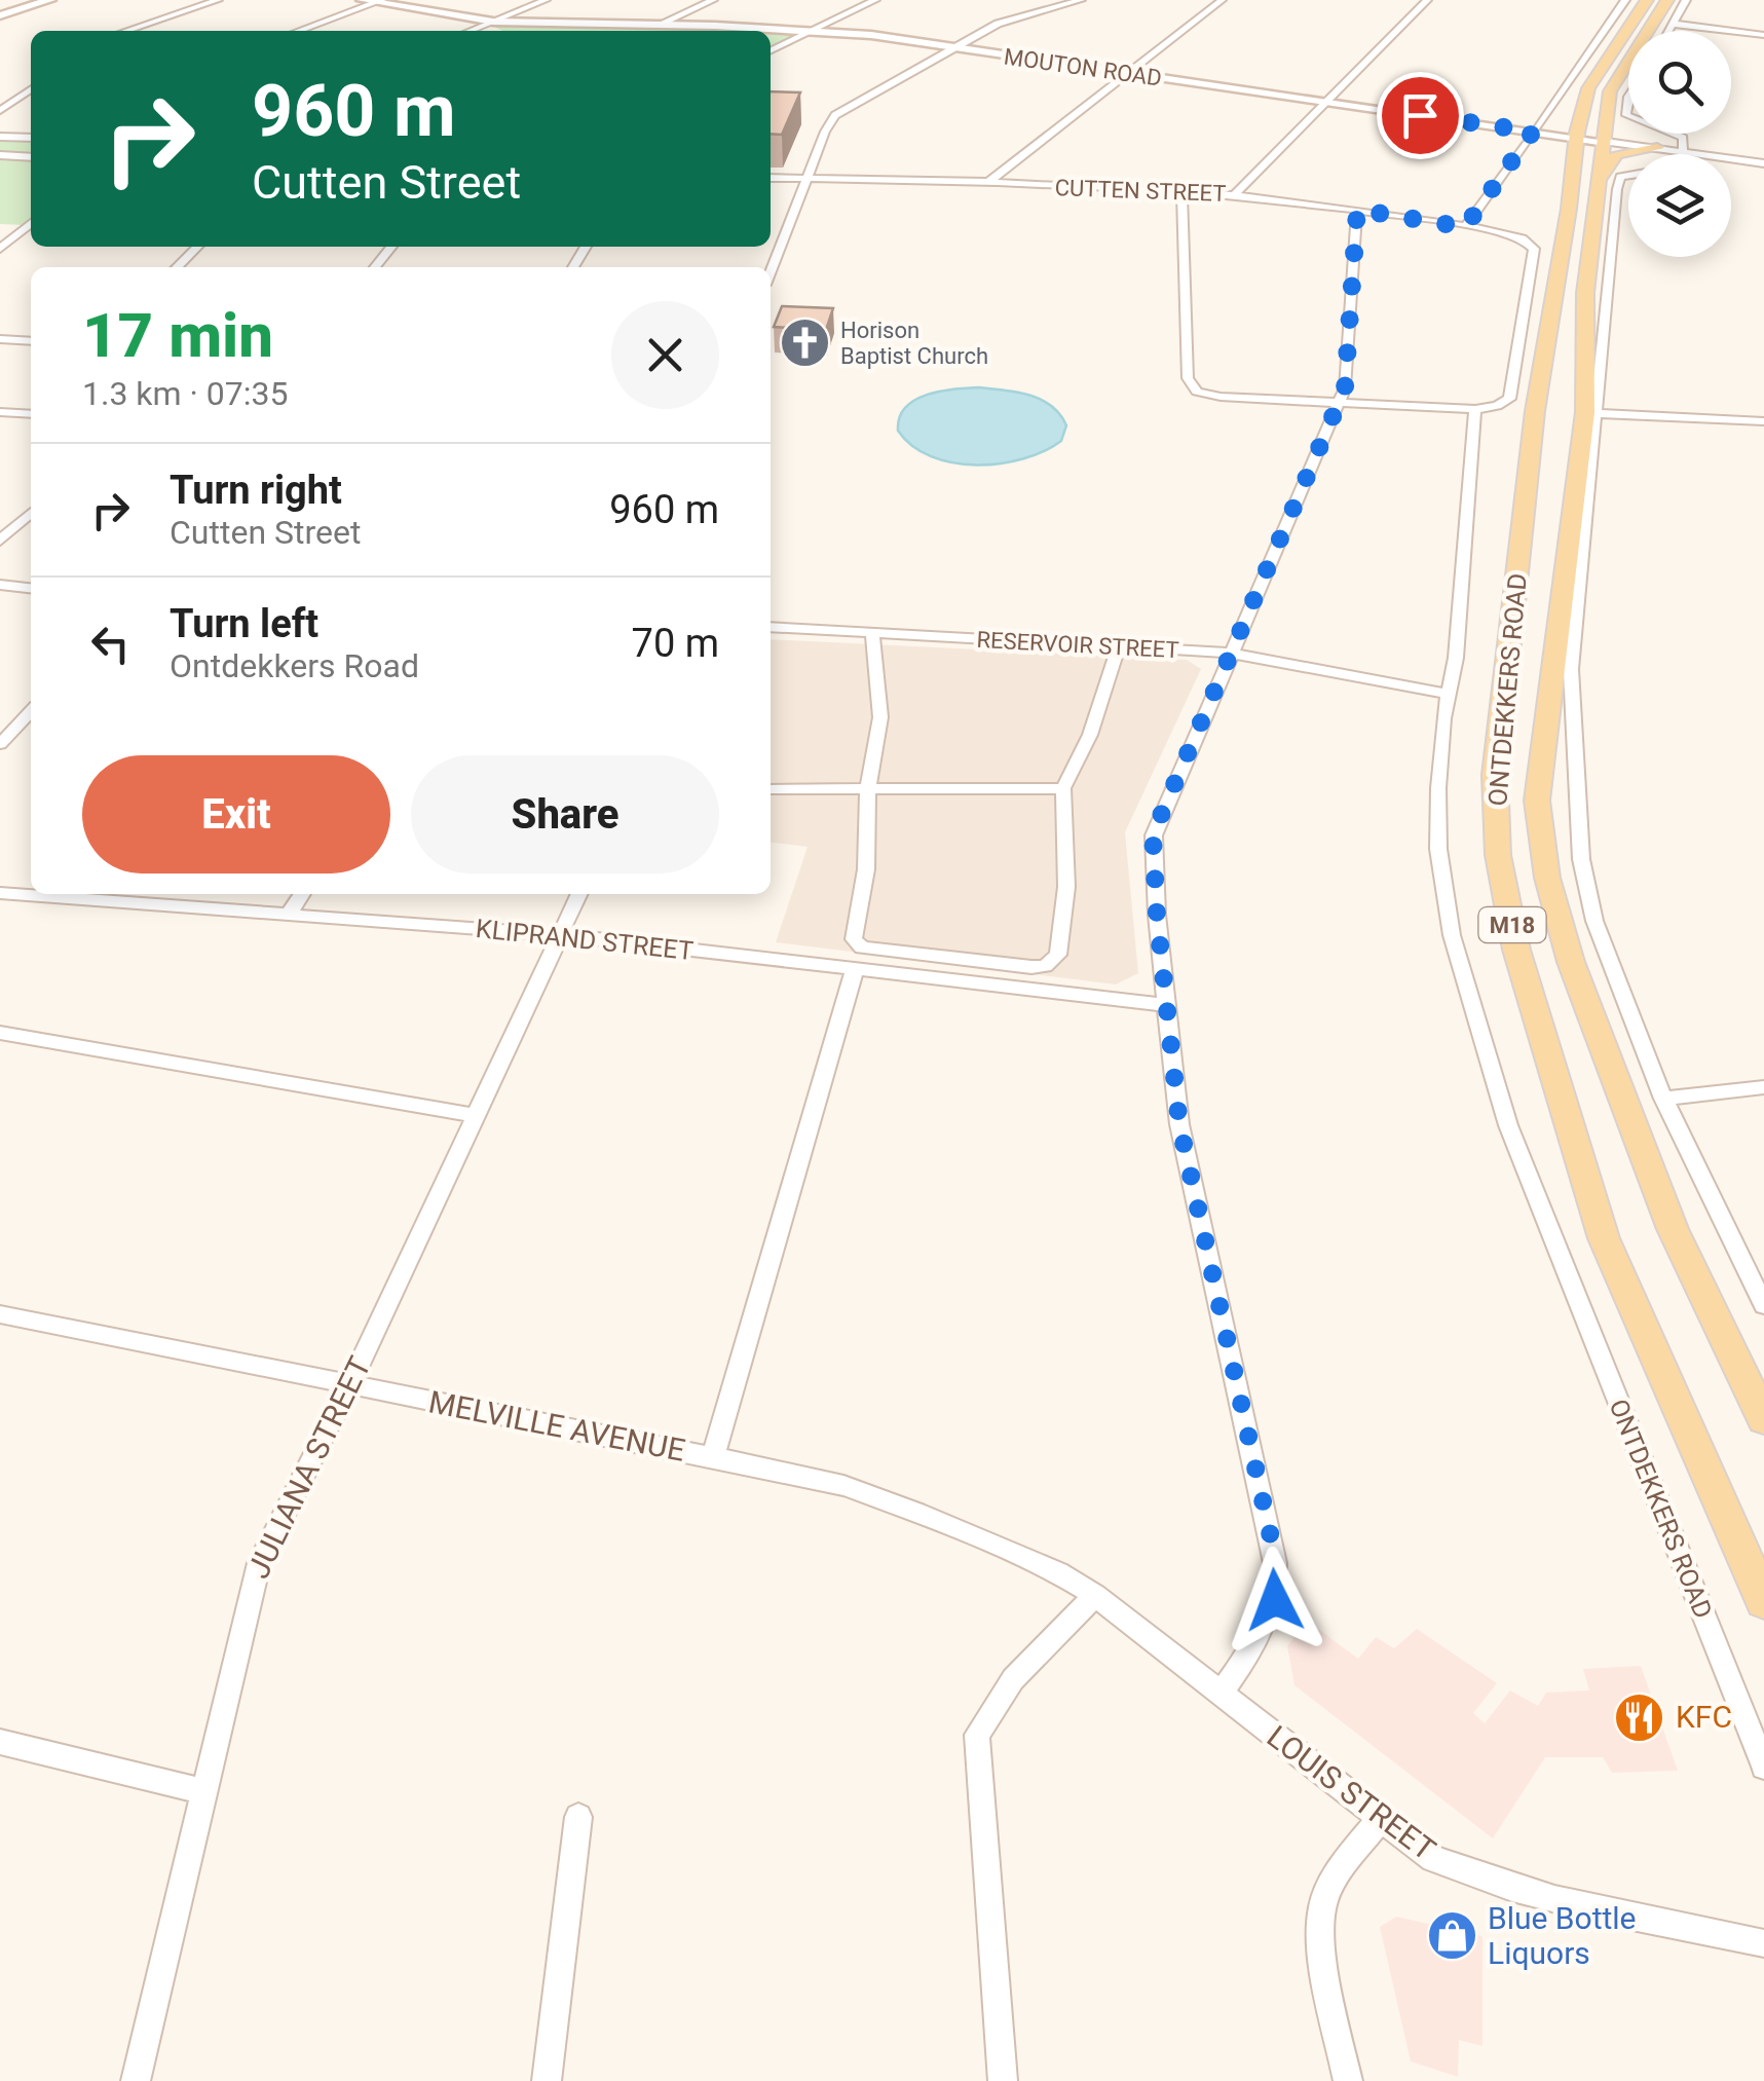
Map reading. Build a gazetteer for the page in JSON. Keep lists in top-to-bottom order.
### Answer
{
  "streets": {
    "main road": ["MOUTON ROAD", "ONTDEKKERS ROAD", "M18"],
    "street": [
      "CUTTEN STREET",
      "RESERVOIR STREET",
      "KLIPRAND STREET",
      "MELVILLE AVENUE",
      "JULIANA STREET",
      "LOUIS STREET"
    ]
  },
  "crossings": [
    ["MOUTON ROAD", "ONTDEKKERS ROAD"],
    ["CUTTEN STREET", "ONTDEKKERS ROAD"],
    ["RESERVOIR STREET", "ONTDEKKERS ROAD"],
    ["KLIPRAND STREET", "JULIANA STREET"],
    ["MELVILLE AVENUE", "JULIANA STREET"],
    ["MELVILLE AVENUE", "LOUIS STREET"]
  ],
  "places": {
    "church": ["Horison Baptist Church"],
    "restaurant": ["KFC"],
    "shop": ["Blue Bottle Liquors"]
  },
  "page": {
    "turn": ["960 m", "Cutten Street"],
    "heading": ["17 min", "1.3 km · 07:35"],
    "list": [
      {
        "name": "Turn right",
        "note": "Cutten Street",
        "value": "960 m"
      },
      {
        "name": "Turn left",
        "note": "Ontdekkers Road",
        "value": "70 m"
      }
    ],
    "buttons": ["Exit", "Share"]
  }
}
